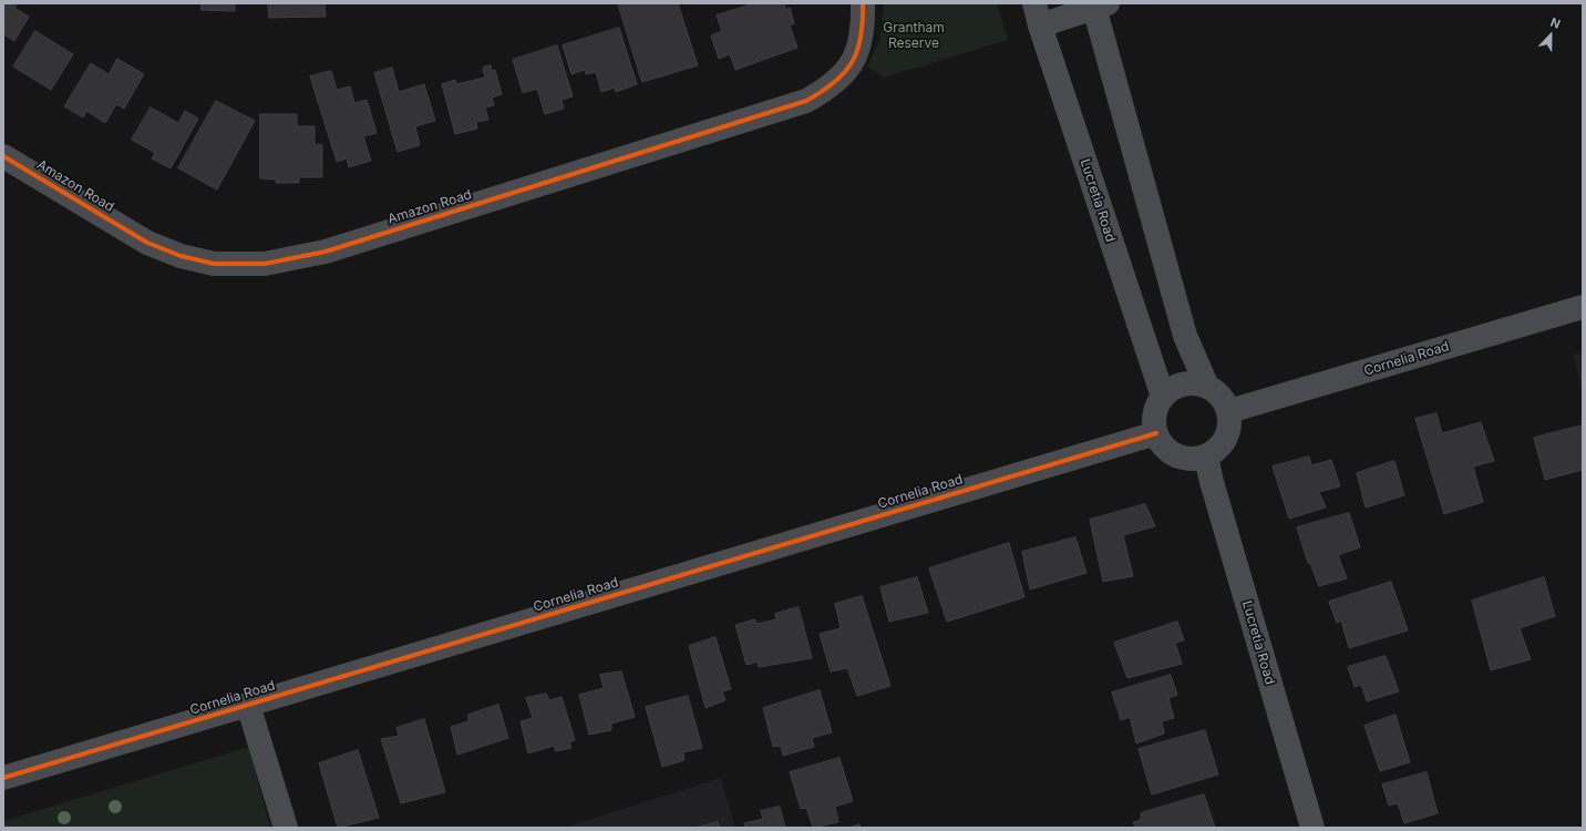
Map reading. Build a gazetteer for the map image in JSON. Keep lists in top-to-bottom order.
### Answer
{
  "streets": {
    "street": ["Amazon Road", "Lucretia Road", "Cornelia Road"]
  },
  "crossings": [
    ["Lucretia Road", "Cornelia Road"]
  ],
  "parks": ["Grantham Reserve"],
  "north": "top"
}
